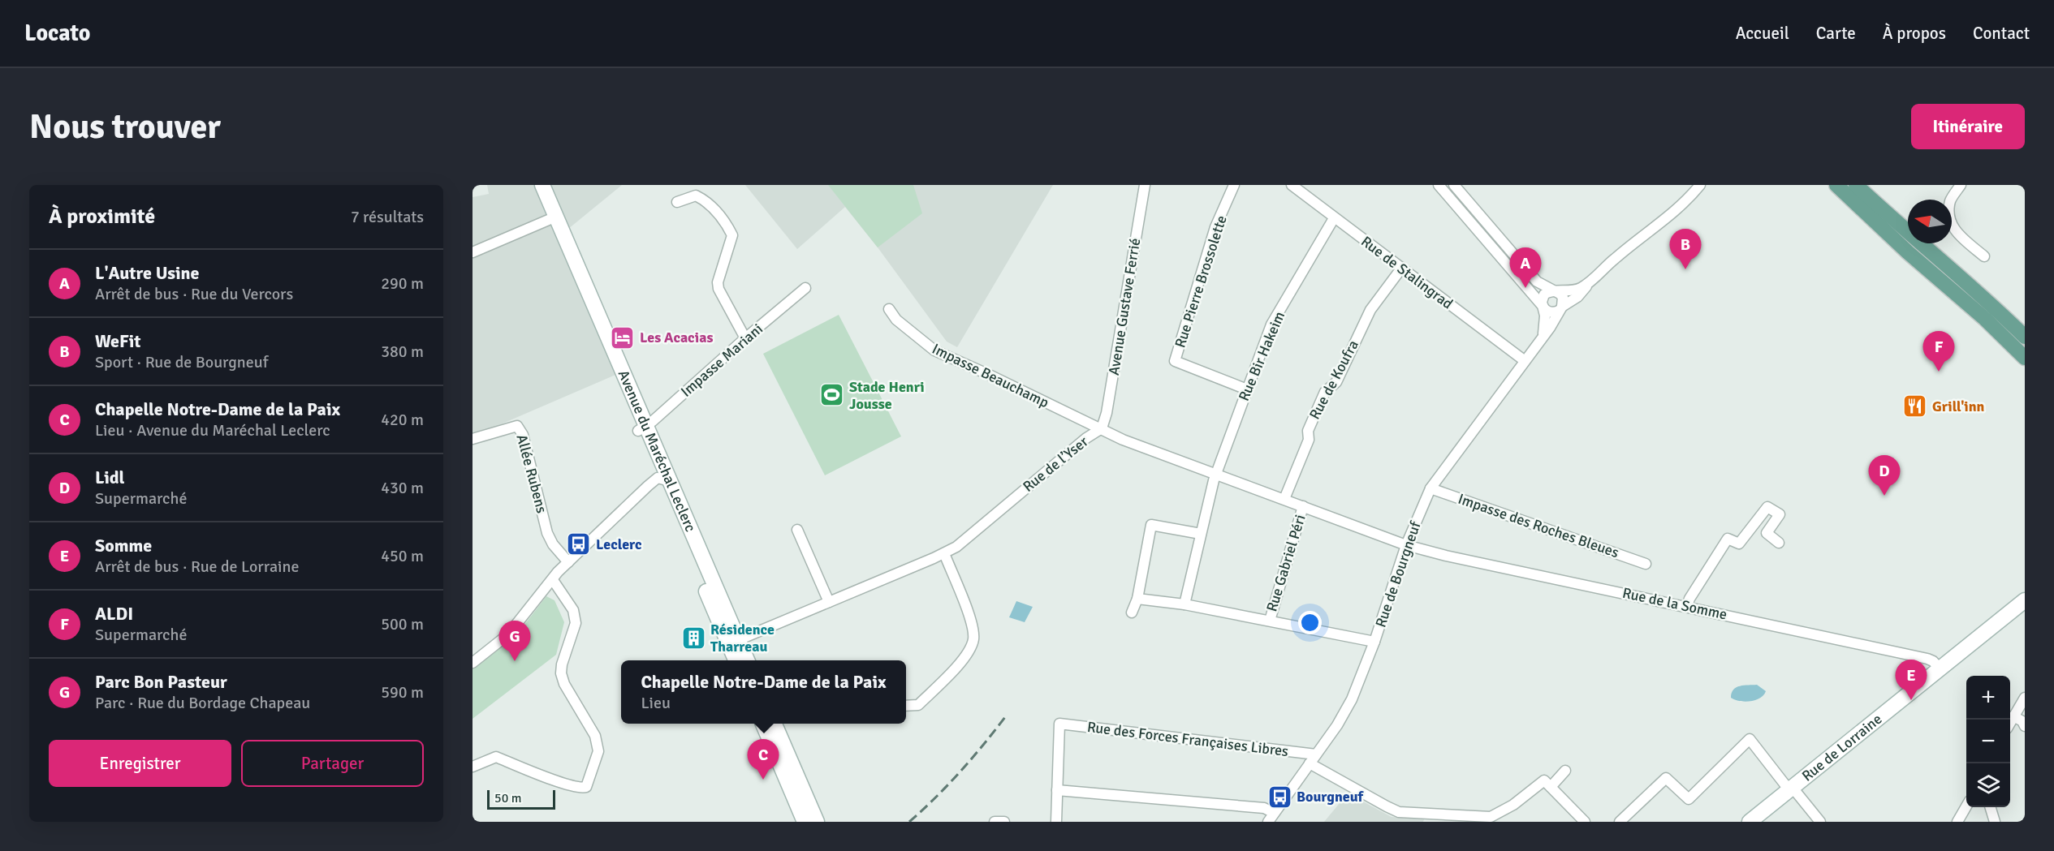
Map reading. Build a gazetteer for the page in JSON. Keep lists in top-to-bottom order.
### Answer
{
  "streets": {
    "main road": ["Avenue du Maréchal Leclerc", "Rue de Lorraine"],
    "street": [
      "Rue de Stalingrad",
      "Rue Pierre Brossolette",
      "Avenue Gustave Ferrié",
      "Rue Bir Hakeim",
      "Impasse Mariani",
      "Impasse Beauchamp",
      "Rue de Koufra",
      "Rue de l’Yser",
      "Allée Rubens",
      "Impasse des Roches Bleues",
      "Rue Gabriel Péri",
      "Rue de Bourgneuf",
      "Rue de la Somme",
      "Rue des Forces Françaises Libres"
    ]
  },
  "crossings": [
    ["Rue de Stalingrad", "Rue Bir Hakeim"],
    ["Rue de Stalingrad", "Rue de Koufra"],
    ["Rue de Stalingrad", "Rue de Bourgneuf"],
    ["Rue Pierre Brossolette", "Rue Bir Hakeim"],
    ["Avenue Gustave Ferrié", "Impasse Beauchamp"],
    ["Avenue Gustave Ferrié", "Rue de l’Yser"],
    ["Rue Bir Hakeim", "Rue de l’Yser"],
    ["Impasse Mariani", "Avenue du Maréchal Leclerc"],
    ["Impasse Beauchamp", "Rue de l’Yser"],
    ["Rue de Koufra", "Rue de l’Yser"],
    ["Avenue du Maréchal Leclerc", "Rue de l’Yser"],
    ["Rue de l’Yser", "Rue Gabriel Péri"],
    ["Rue de l’Yser", "Rue de Bourgneuf"],
    ["Rue de l’Yser", "Rue de la Somme"],
    ["Impasse des Roches Bleues", "Rue de Bourgneuf"],
    ["Rue de Bourgneuf", "Rue de la Somme"],
    ["Rue de Bourgneuf", "Rue des Forces Françaises Libres"],
    ["Rue de la Somme", "Rue de Lorraine"]
  ],
  "places": {
    "hotel": ["Les Acacias"],
    "sports": ["Stade Henri Jousse"],
    "restaurant": ["Grill'inn"],
    "bus stop": ["Leclerc", "Bourgneuf"],
    "building": ["Résidence Tharreau"]
  },
  "scale_bar": "50 m",
  "north": "left",
  "page": {
    "header": "Locato",
    "nav": [
      "Accueil",
      "Carte",
      "À propos",
      "Contact"
    ],
    "buttons": [
      "Itinéraire",
      ["Enregistrer", "Partager"]
    ],
    "title": "Nous trouver",
    "heading": ["À proximité", "7 résultats"],
    "pins": [
      "B",
      "A",
      "F",
      "D",
      "G",
      "E",
      "C"
    ],
    "list": [
      {
        "mark": "A",
        "name": "L'Autre Usine",
        "note": "Arrêt de bus · Rue du Vercors",
        "value": "290 m"
      },
      {
        "mark": "B",
        "name": "WeFit",
        "note": "Sport · Rue de Bourgneuf",
        "value": "380 m"
      },
      {
        "mark": "C",
        "name": "Chapelle Notre-Dame de la Paix",
        "note": "Lieu · Avenue du Maréchal Leclerc",
        "value": "420 m"
      },
      {
        "mark": "D",
        "name": "Lidl",
        "note": "Supermarché",
        "value": "430 m"
      },
      {
        "mark": "E",
        "name": "Somme",
        "note": "Arrêt de bus · Rue de Lorraine",
        "value": "450 m"
      },
      {
        "mark": "F",
        "name": "ALDI",
        "note": "Supermarché",
        "value": "500 m"
      },
      {
        "mark": "G",
        "name": "Parc Bon Pasteur",
        "note": "Parc · Rue du Bordage Chapeau",
        "value": "590 m"
      }
    ],
    "popup": ["Chapelle Notre-Dame de la Paix", "Lieu"],
    "map_buttons": ["+", "−"],
    "scale": "50 m"
  }
}
